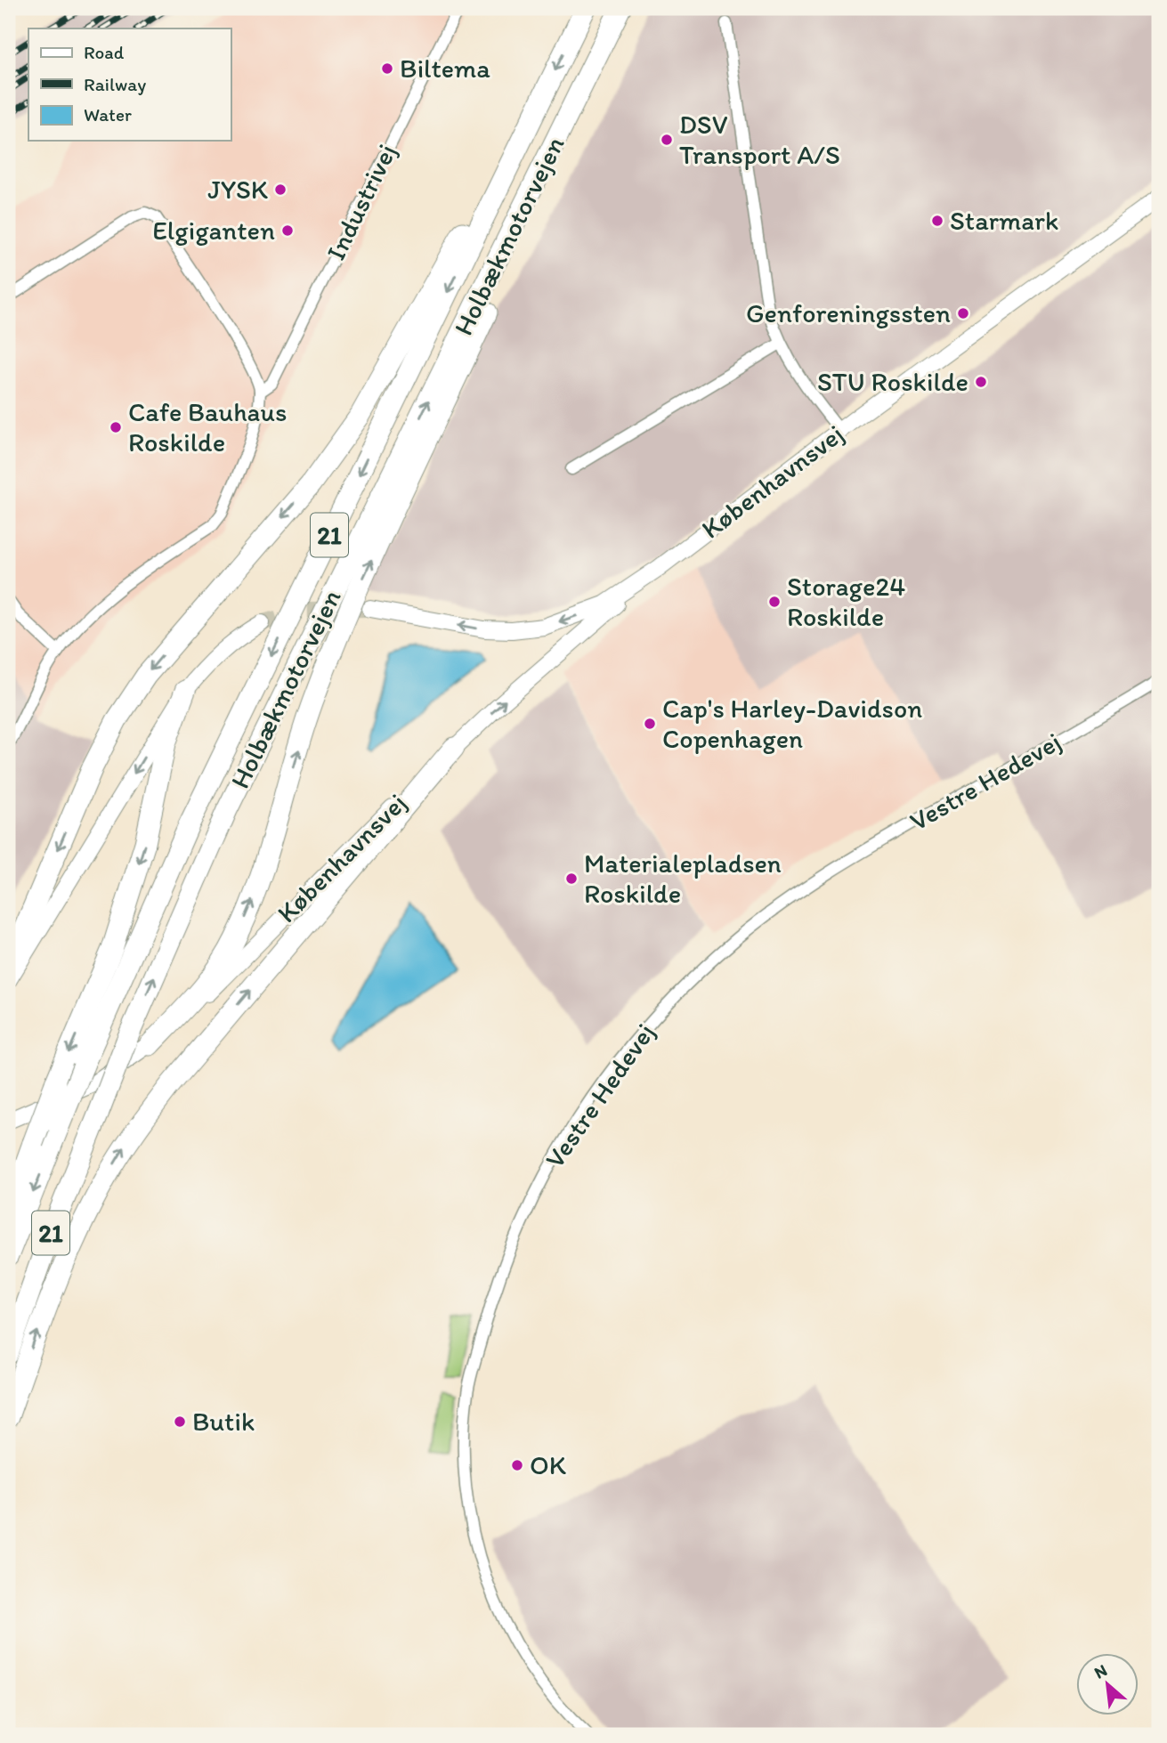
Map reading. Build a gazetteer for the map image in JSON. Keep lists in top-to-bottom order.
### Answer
{
  "streets": {
    "highway": ["Holbækmotorvejen", "21"],
    "main road": ["Københavnsvej"],
    "street": ["Industrivej", "Vestre Hedevej"]
  },
  "places": [
    "Biltema",
    "DSV Transport A/S",
    "JYSK",
    "Starmark",
    "Elgiganten",
    "Genforeningssten",
    "STU Roskilde",
    "Cafe Bauhaus Roskilde",
    "Storage24 Roskilde",
    "Cap's Harley-Davidson Copenhagen",
    "Materialepladsen Roskilde",
    "Butik",
    "OK"
  ],
  "legend": ["Road", "Railway", "Water"],
  "north": "top left"
}
